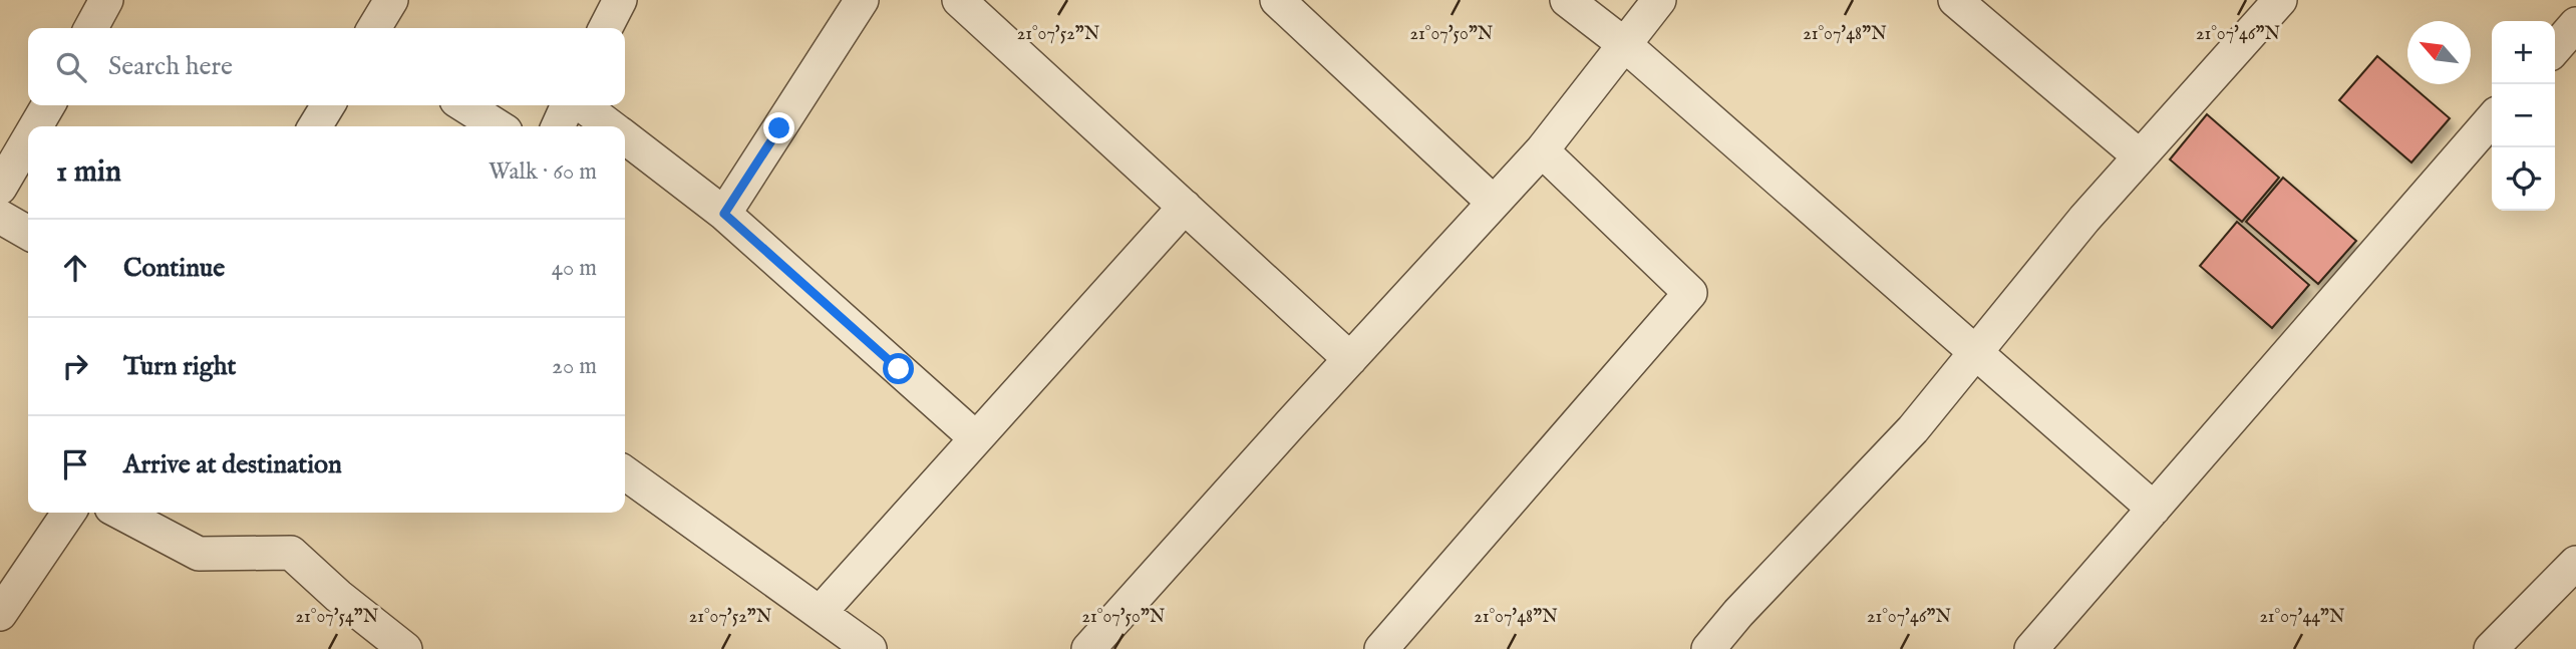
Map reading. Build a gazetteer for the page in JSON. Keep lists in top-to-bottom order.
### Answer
{
  "north": "top left",
  "page": {
    "map_buttons": ["+", "−"],
    "search": "Search here",
    "heading": ["1 min", "Walk · 60 m"],
    "list": [
      ["Continue", "40 m"],
      ["Turn right", "20 m"],
      "Arrive at destination"
    ]
  },
  "coordinates": [
    "21°07'52\"N",
    "21°07'50\"N",
    "21°07'48\"N",
    "21°07'46\"N",
    "21°07'54\"N",
    "21°07'44\"N"
  ]
}
